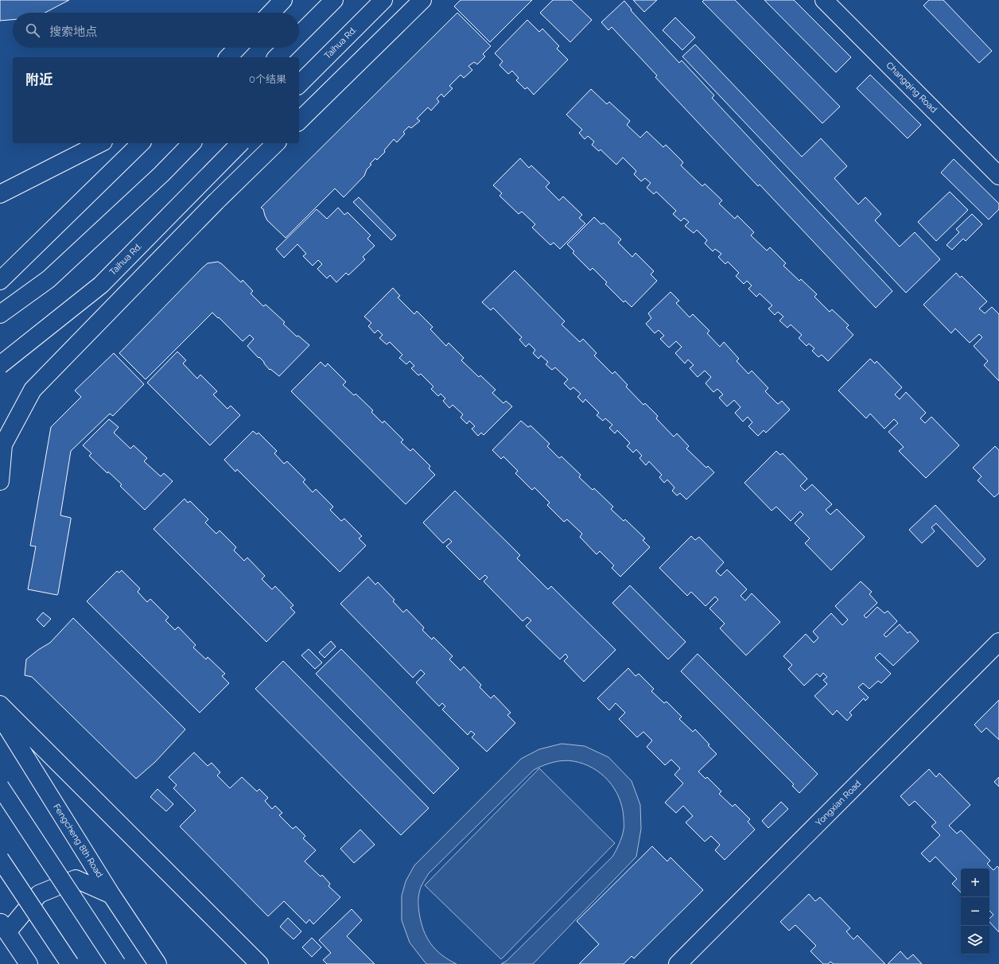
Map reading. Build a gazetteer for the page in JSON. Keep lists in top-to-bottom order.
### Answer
{
  "streets": {
    "street": [
      "Taihua Rd.",
      "Changqing Road",
      "Yongxian Road",
      "Fengcheng 8th Road"
    ]
  },
  "page": {
    "search": "搜索地点",
    "heading": ["附近", "0个结果"],
    "map_buttons": ["+", "−"]
  }
}
